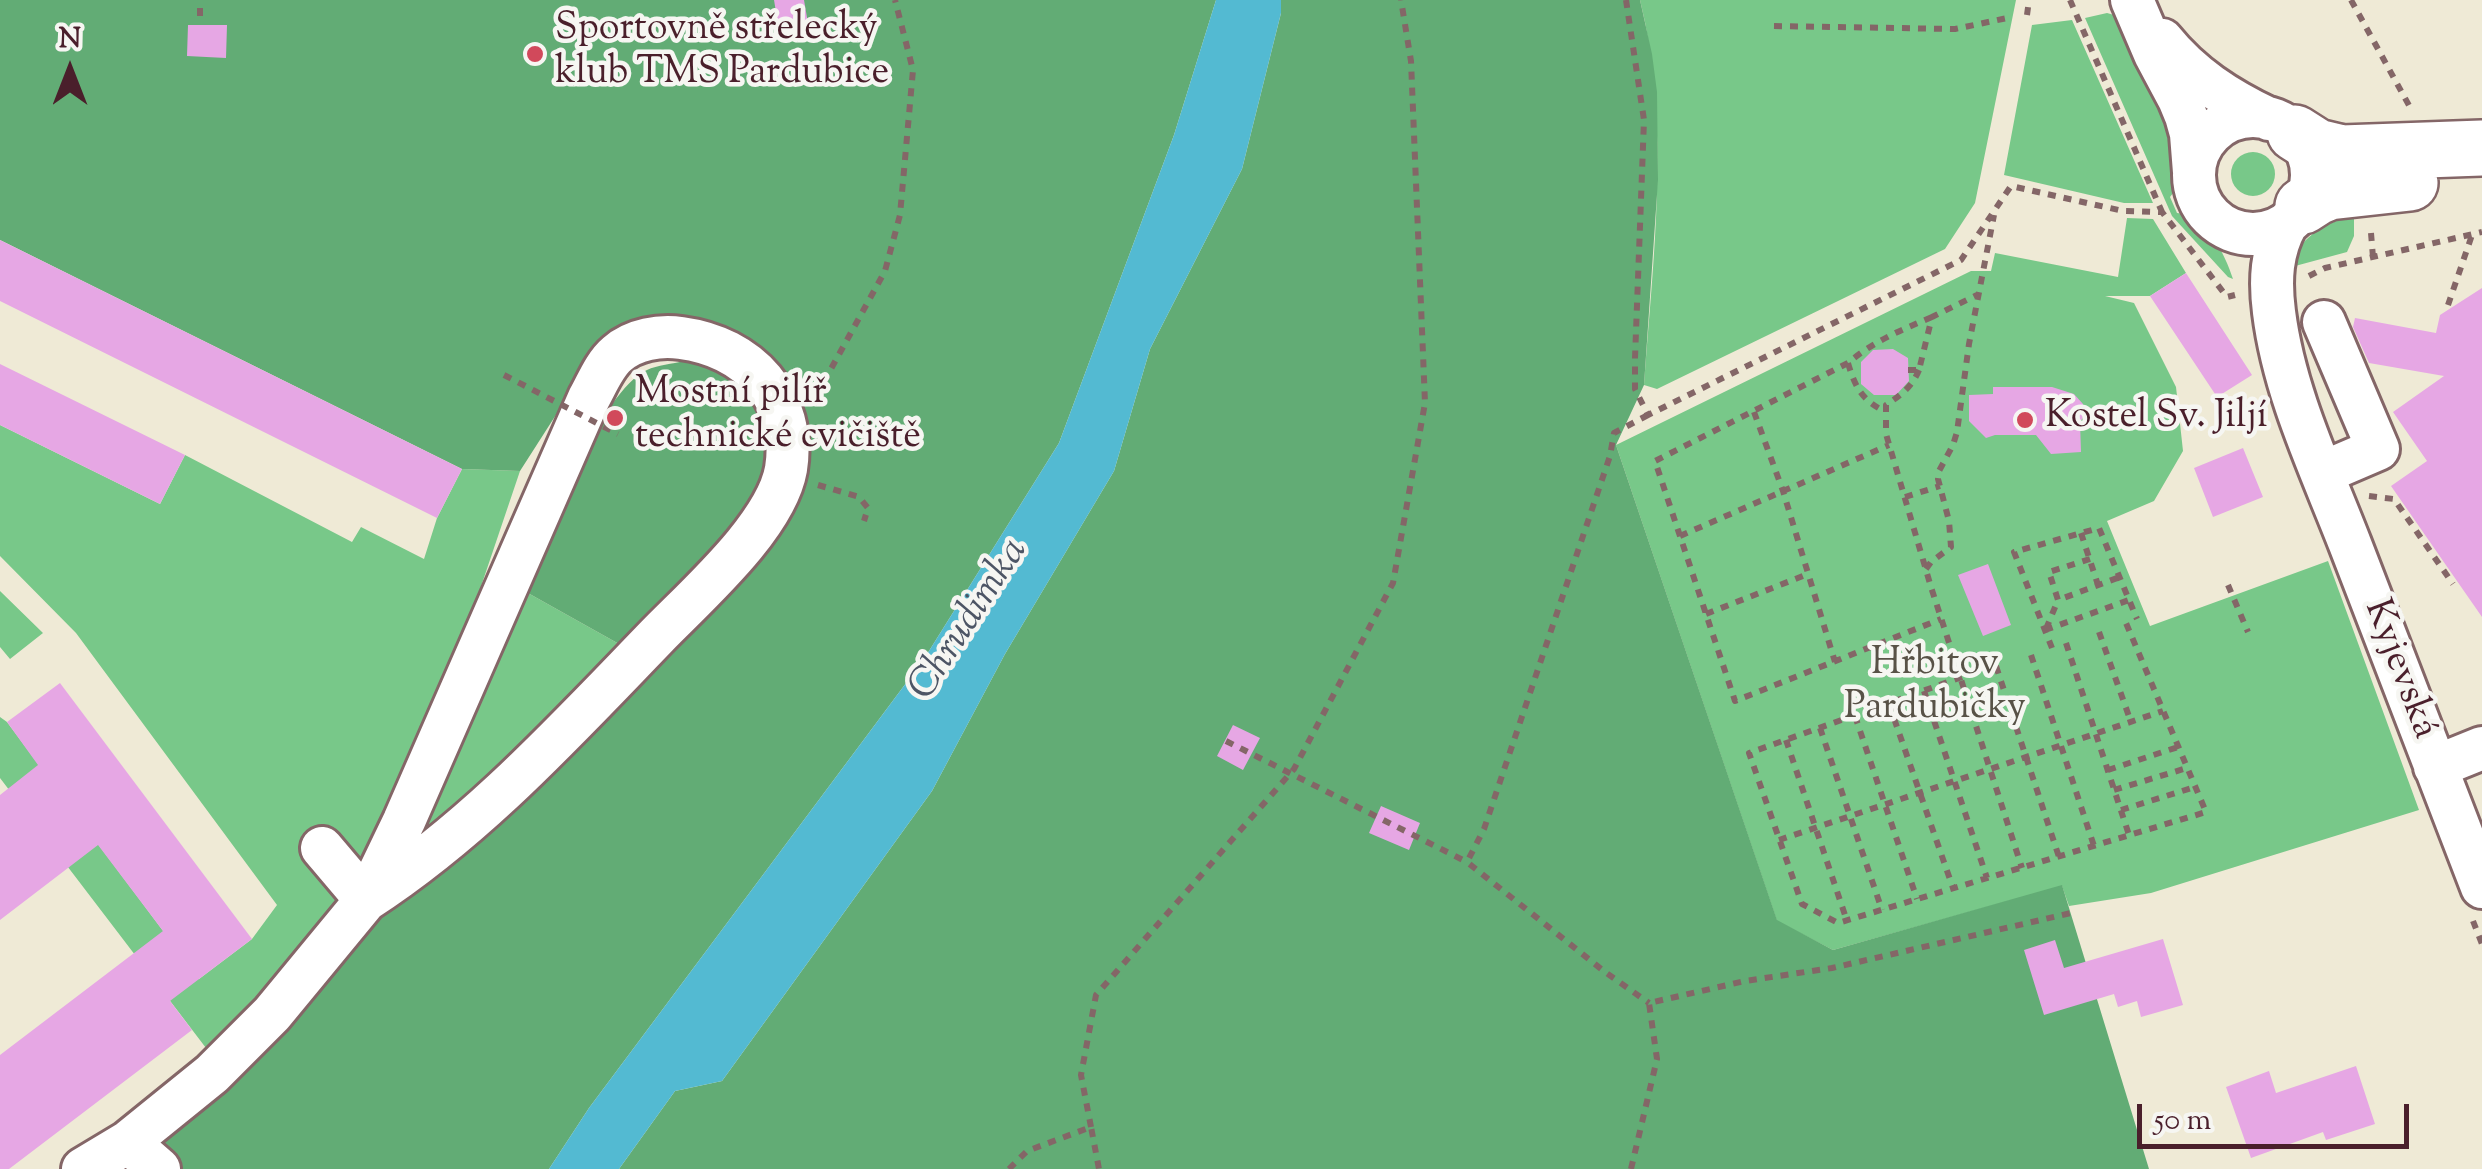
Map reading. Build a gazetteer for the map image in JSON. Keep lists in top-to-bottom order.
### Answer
{
  "streets": {
    "street": ["Kyjevská"]
  },
  "water": ["Chrudimka"],
  "parks": ["Hřbitov Pardubičky"],
  "places": ["Sportovně střelecký klub TMS Pardubice", "Mostní pilíř technické cvičiště", "Kostel Sv. Jiljí"],
  "scale_bar": "50 m",
  "north": "top"
}
